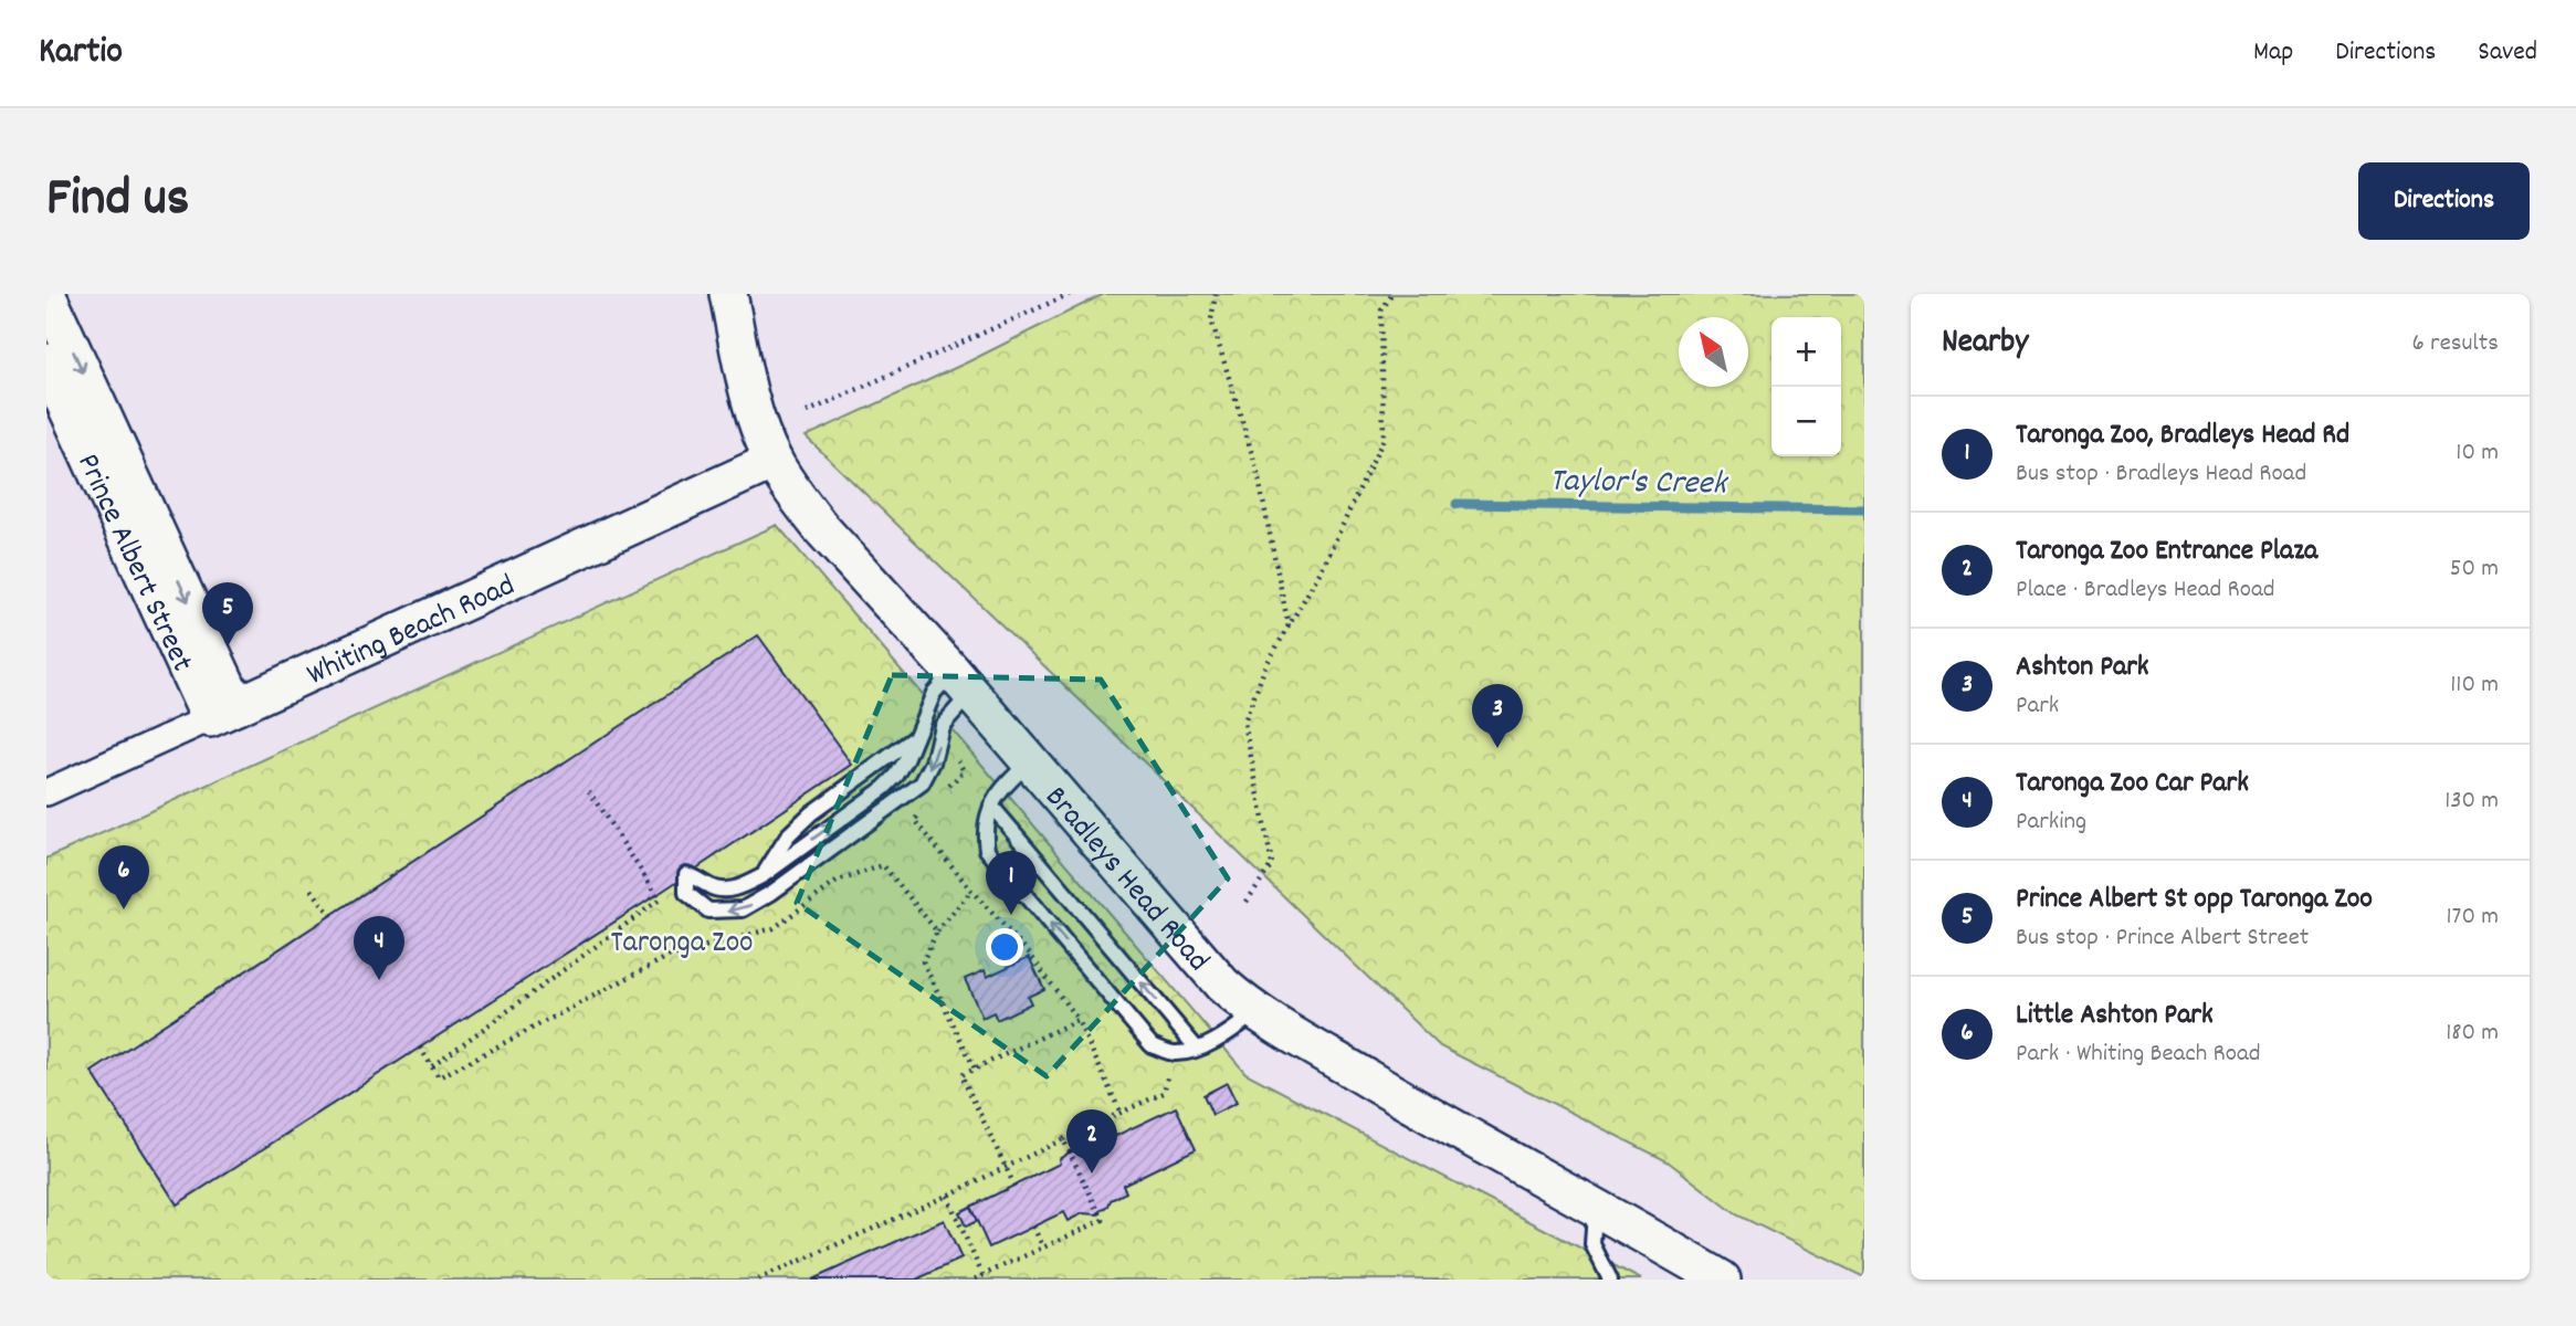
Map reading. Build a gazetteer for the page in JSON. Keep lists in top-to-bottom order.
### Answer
{
  "streets": {
    "street": ["Prince Albert Street", "Whiting Beach Road", "Bradleys Head Road"]
  },
  "crossings": [
    ["Prince Albert Street", "Whiting Beach Road"],
    ["Whiting Beach Road", "Bradleys Head Road"]
  ],
  "water": ["Taylor's Creek"],
  "parks": ["Taronga Zoo"],
  "north": "top left",
  "page": {
    "header": "Kartio",
    "nav": ["Map", "Directions", "Saved"],
    "title": "Find us",
    "buttons": "Directions",
    "heading": ["Nearby", "6 results"],
    "map_buttons": ["+", "−"],
    "list": [
      {
        "mark": "1",
        "name": "Taronga Zoo, Bradleys Head Rd",
        "note": "Bus stop · Bradleys Head Road",
        "value": "10 m"
      },
      {
        "mark": "2",
        "name": "Taronga Zoo Entrance Plaza",
        "note": "Place · Bradleys Head Road",
        "value": "50 m"
      },
      {
        "mark": "3",
        "name": "Ashton Park",
        "note": "Park",
        "value": "110 m"
      },
      {
        "mark": "4",
        "name": "Taronga Zoo Car Park",
        "note": "Parking",
        "value": "130 m"
      },
      {
        "mark": "5",
        "name": "Prince Albert St opp Taronga Zoo",
        "note": "Bus stop · Prince Albert Street",
        "value": "170 m"
      },
      {
        "mark": "6",
        "name": "Little Ashton Park",
        "note": "Park · Whiting Beach Road",
        "value": "180 m"
      }
    ],
    "pins": [
      "5",
      "3",
      "6",
      "1",
      "4",
      "2"
    ]
  }
}
